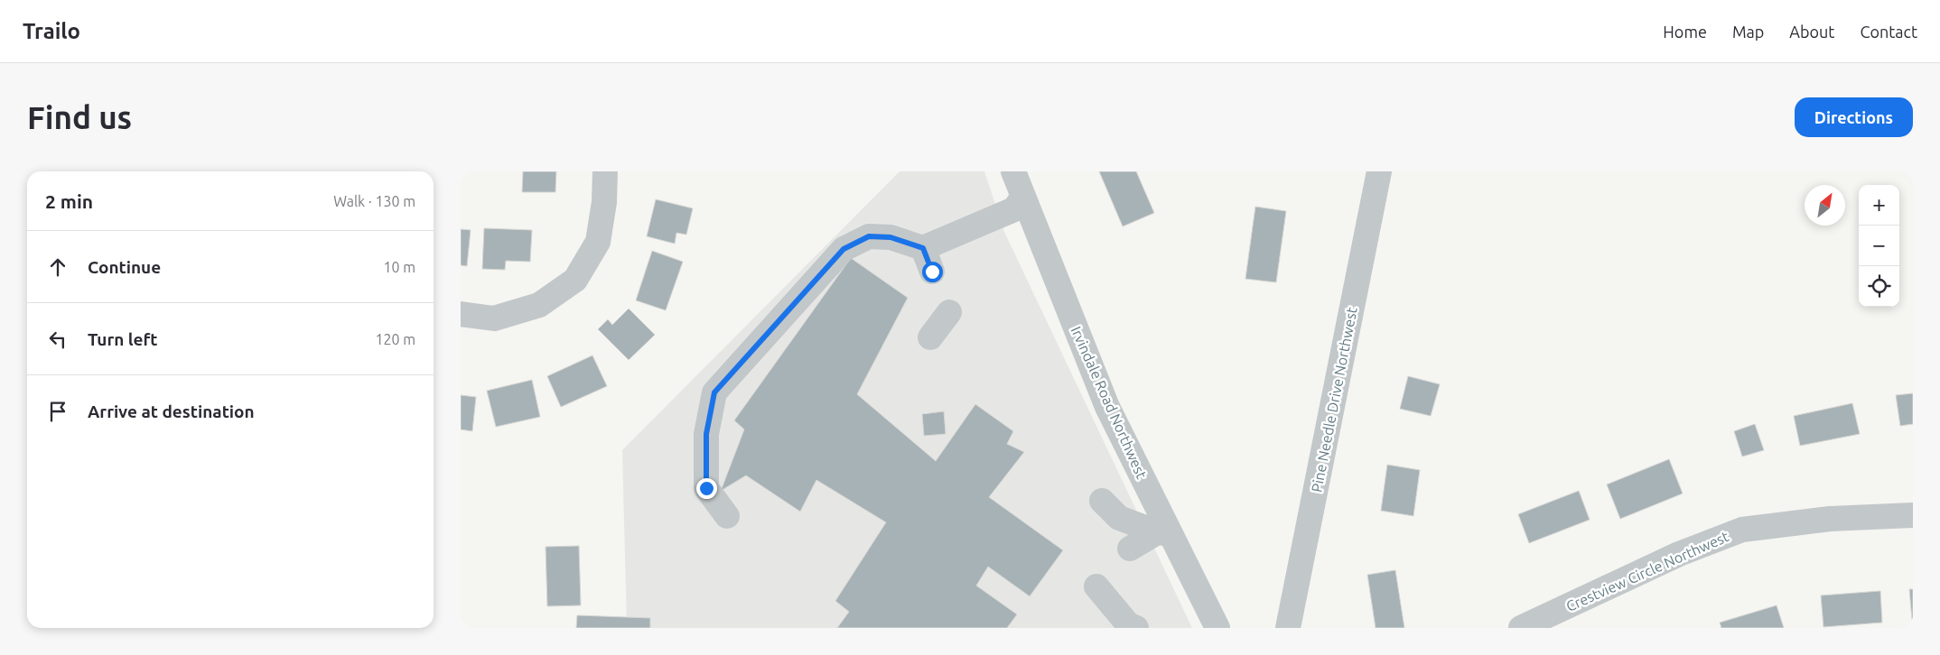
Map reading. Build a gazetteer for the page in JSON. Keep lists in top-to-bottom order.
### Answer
{
  "streets": {
    "street": ["Pine Needle Drive Northwest", "Irvindale Road Northwest", "Crestview Circle Northwest"]
  },
  "north": "top right",
  "page": {
    "header": "Trailo",
    "nav": [
      "Home",
      "Map",
      "About",
      "Contact"
    ],
    "buttons": "Directions",
    "title": "Find us",
    "heading": ["2 min", "Walk · 130 m"],
    "map_buttons": ["+", "−"],
    "list": [
      ["Continue", "10 m"],
      ["Turn left", "120 m"],
      "Arrive at destination"
    ]
  }
}
